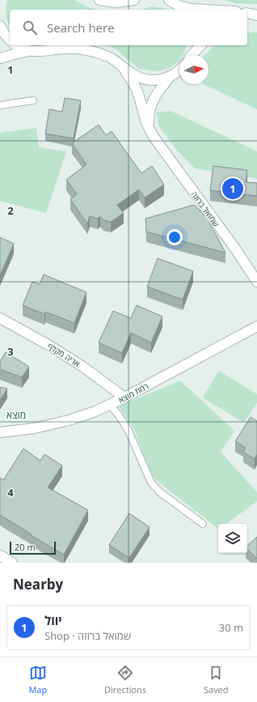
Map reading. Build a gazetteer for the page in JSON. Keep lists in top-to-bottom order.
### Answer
{
  "streets": {
    "street": ["שמואל ברוזה", "אריה מקלף", "רמת מוצא"]
  },
  "crossings": [
    ["אריה מקלף", "רמת מוצא"]
  ],
  "districts": ["מוצא"],
  "scale_bar": "20 m",
  "north": "right",
  "page": {
    "search": "Search here",
    "pins": "1",
    "scale": "20 m",
    "heading": "Nearby",
    "list": [
      {
        "mark": "1",
        "name": "יוול",
        "note": "Shop · שמואל ברוזה",
        "value": "30 m"
      }
    ],
    "nav": ["Map", "Directions", "Saved"]
  },
  "grid": {
    "rows": [
      "1",
      "2",
      "3",
      "4"
    ]
  }
}
